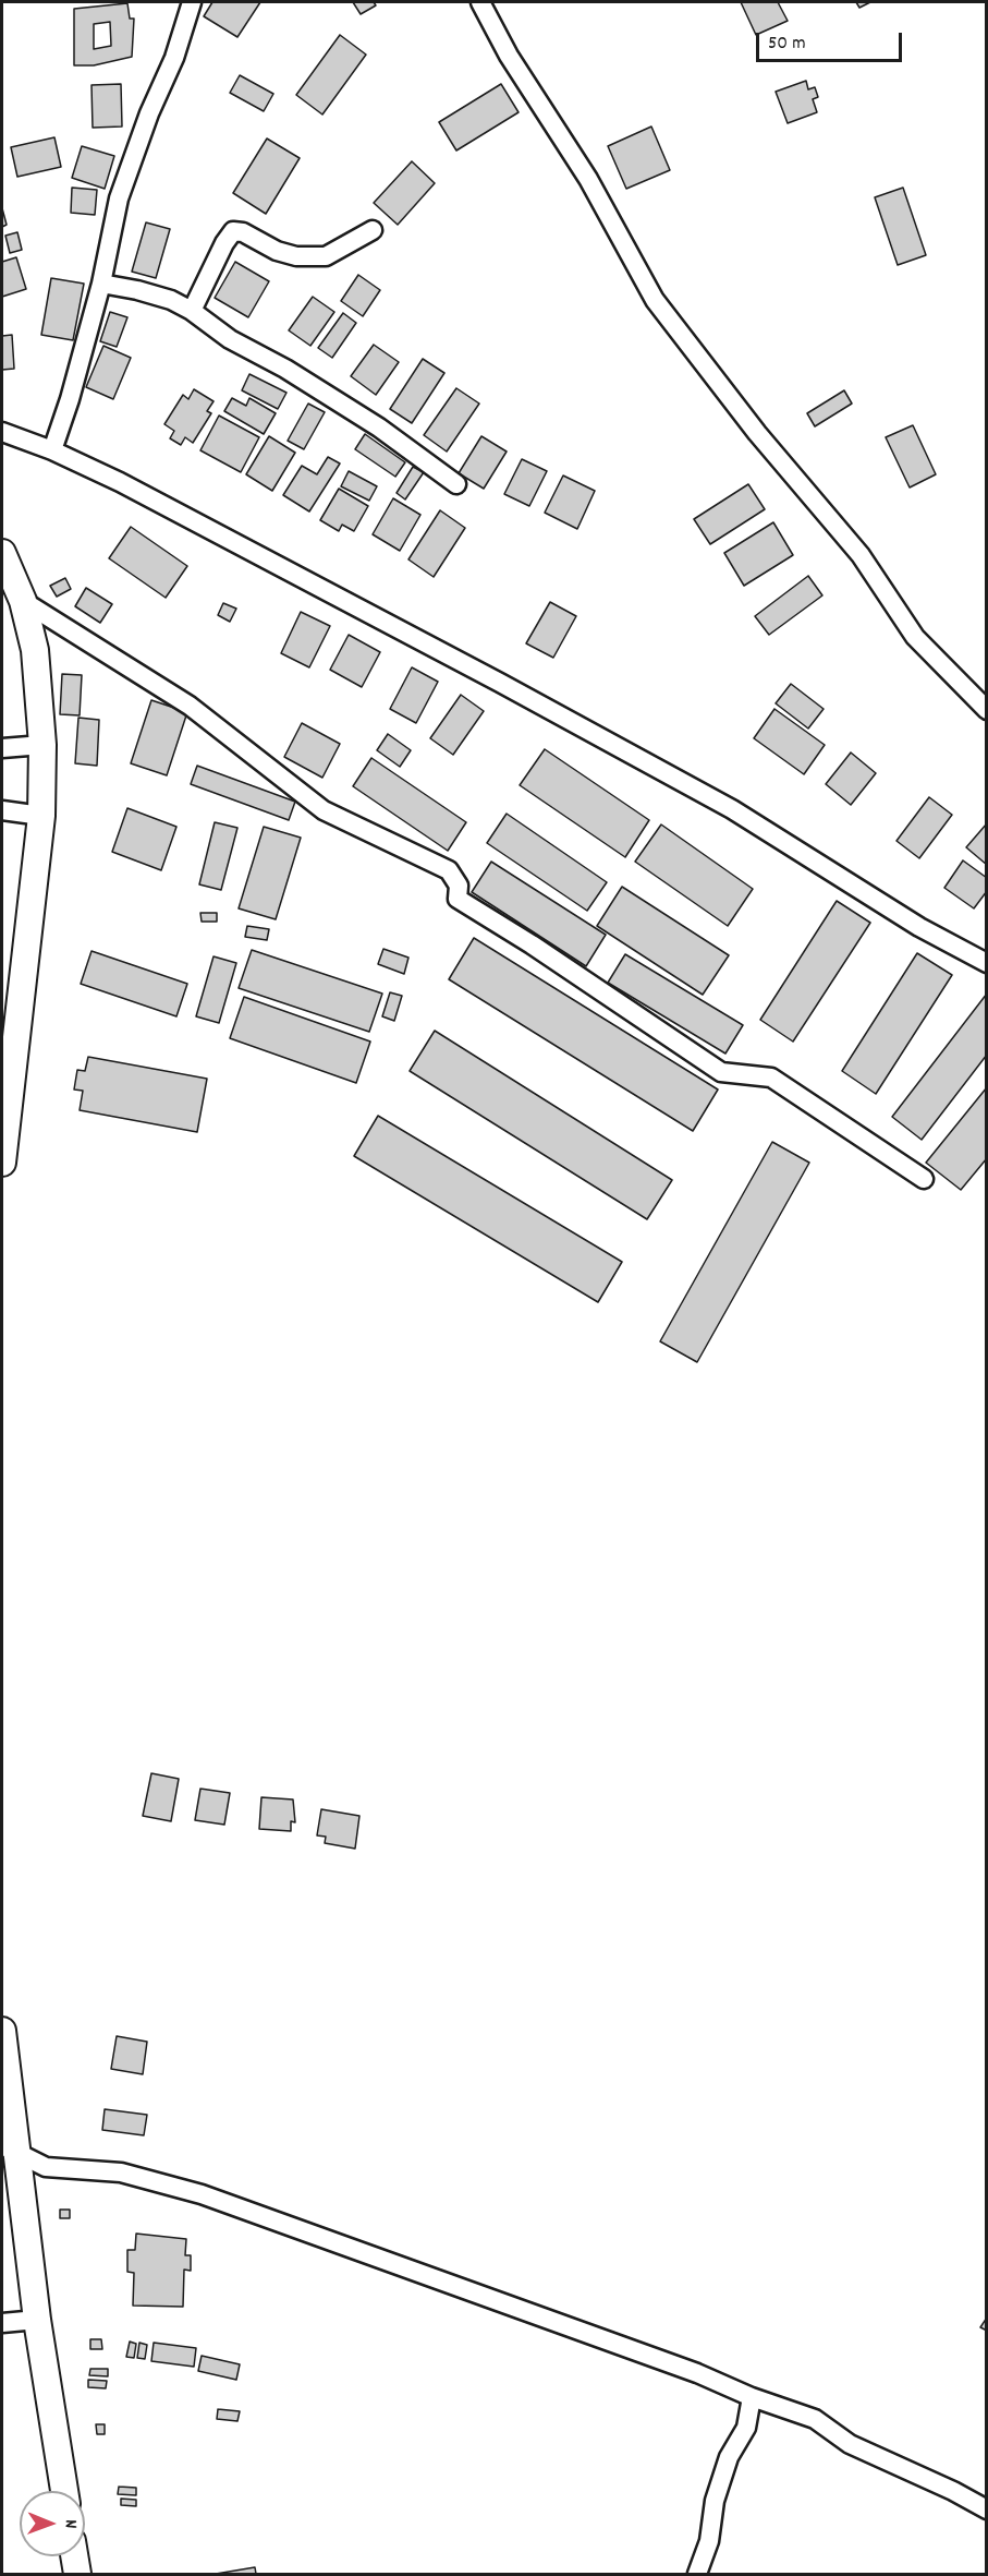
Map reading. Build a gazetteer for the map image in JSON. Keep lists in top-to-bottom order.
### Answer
{
  "scale_bar": "50 m",
  "north": "right"
}
